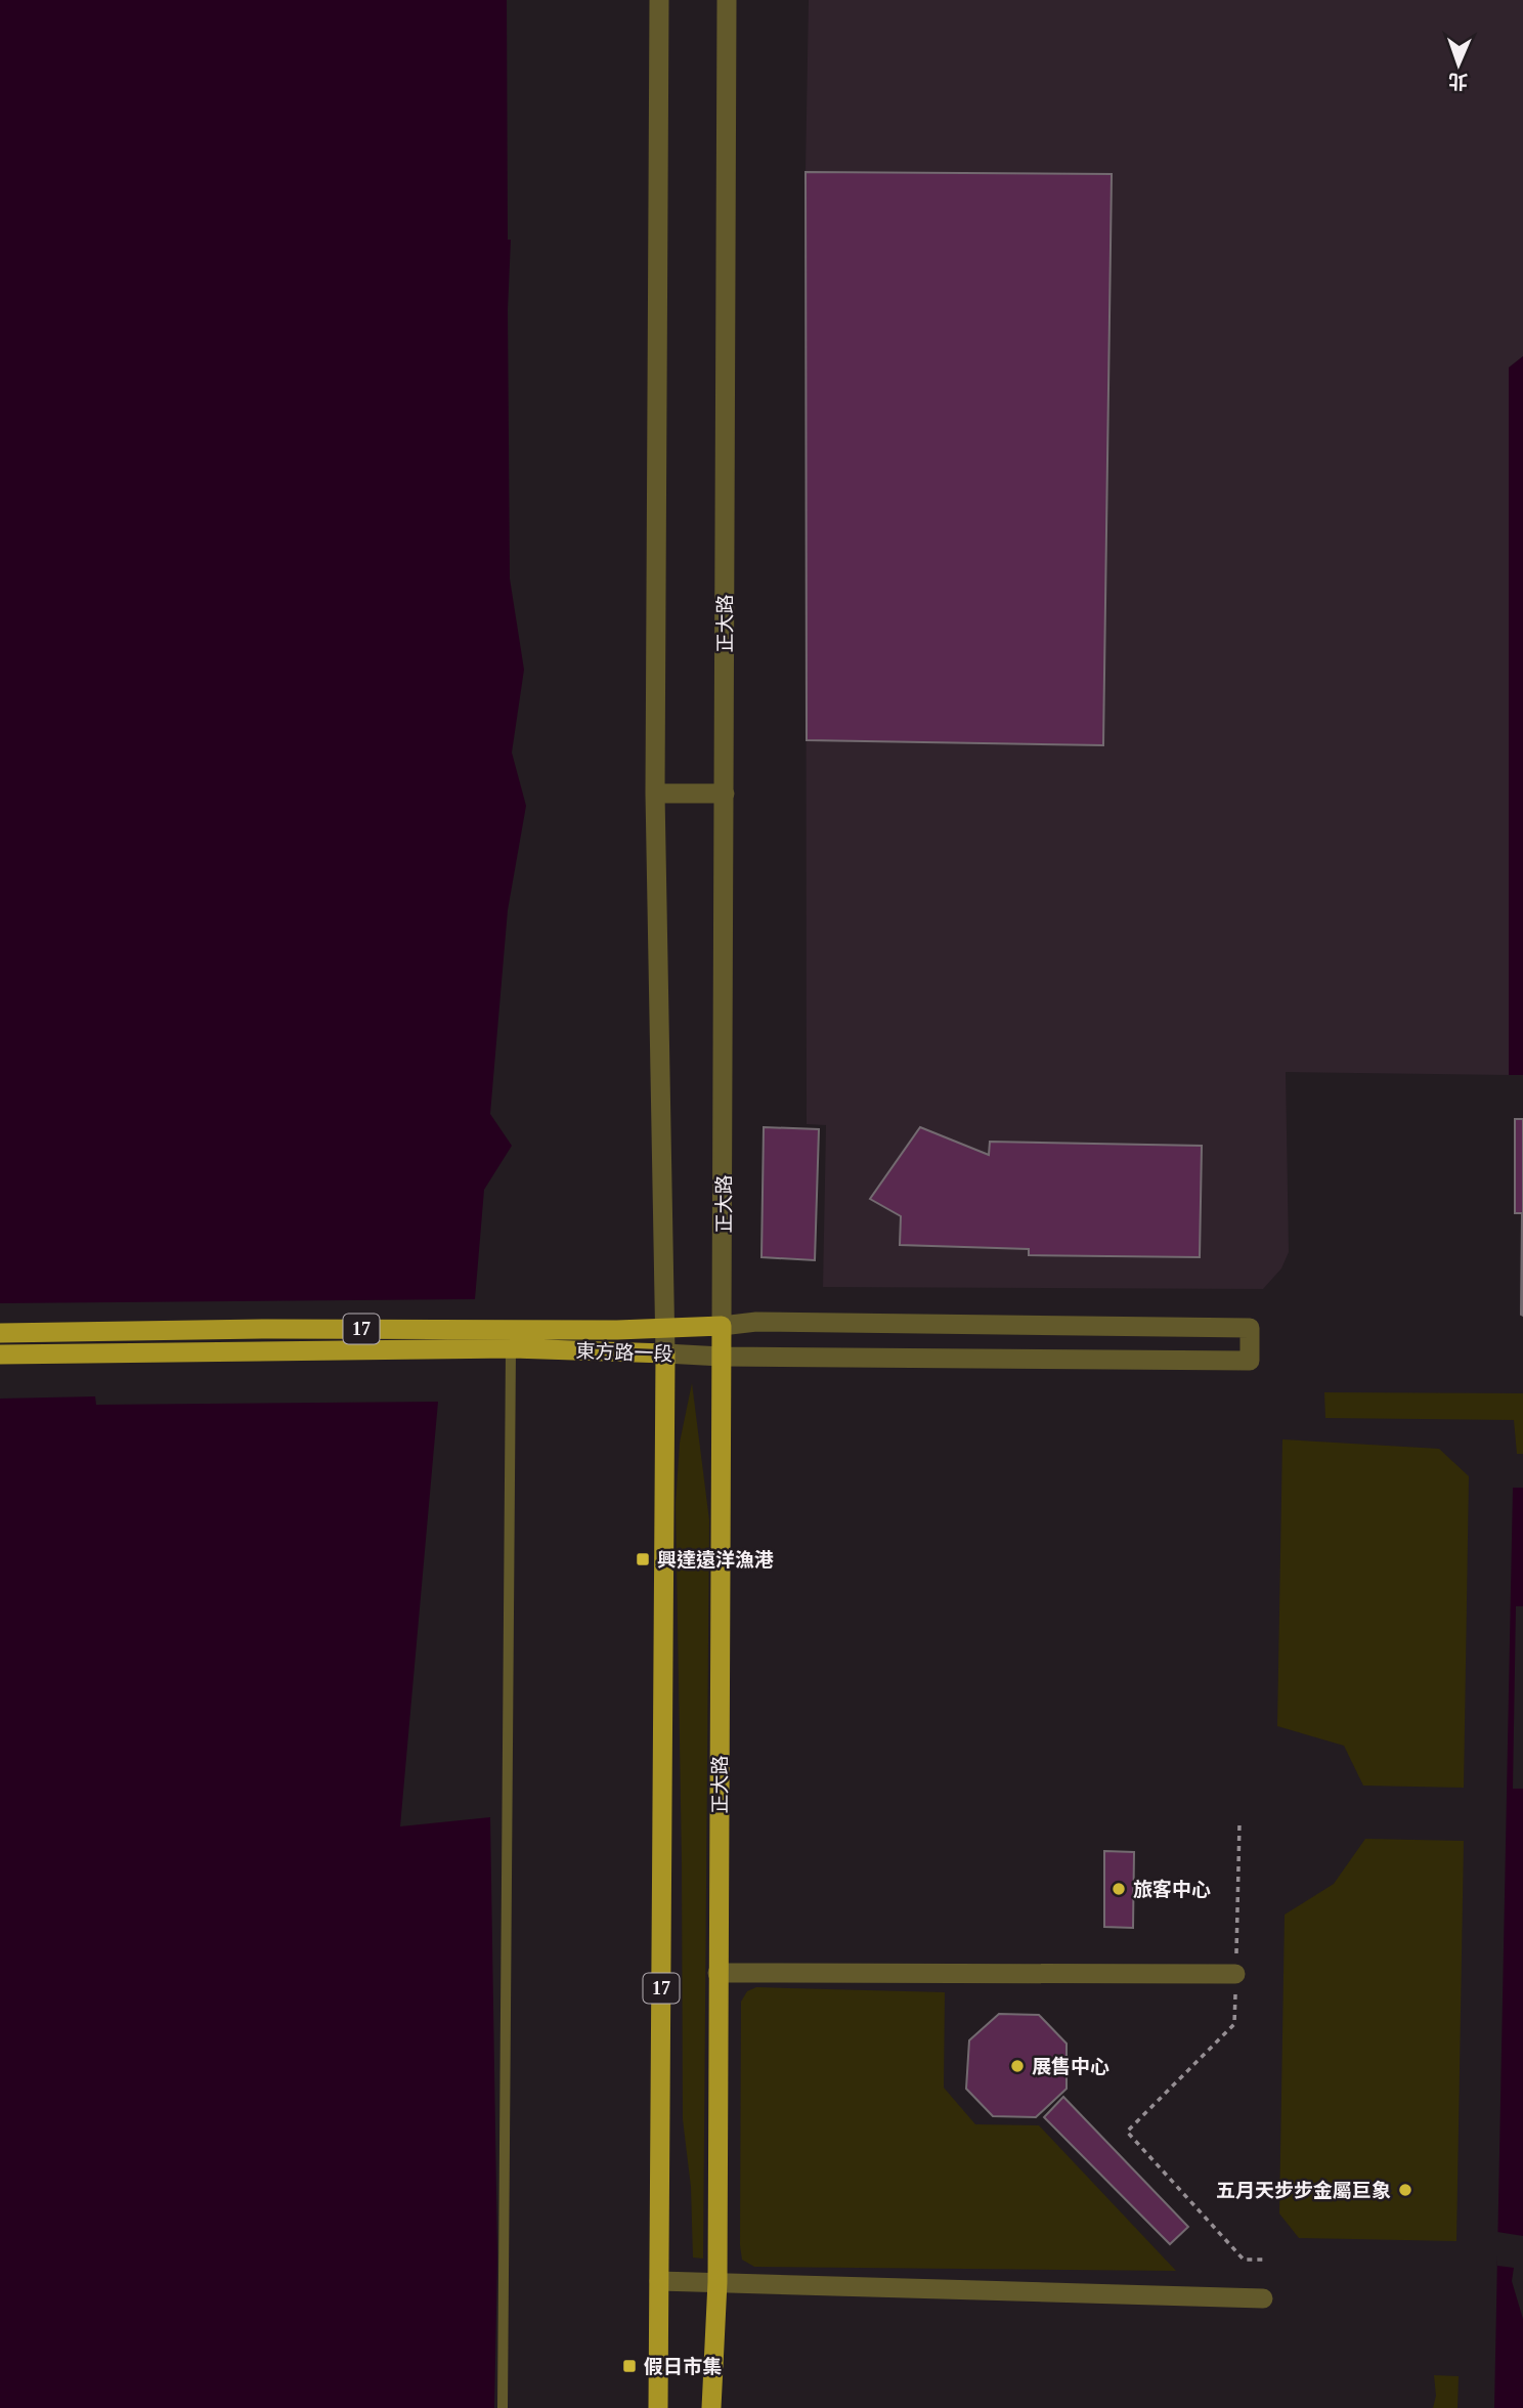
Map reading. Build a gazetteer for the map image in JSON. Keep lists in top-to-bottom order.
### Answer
{
  "streets": {
    "main road": ["正大路", "17", "東方路一段"]
  },
  "crossings": [
    ["正大路", "東方路一段"],
    ["17", "東方路一段"]
  ],
  "places": {
    "transit": ["興達遠洋漁港", "假日市集"],
    "other": ["旅客中心", "展售中心", "五月天步步金屬巨象"]
  },
  "north": "bottom"
}
